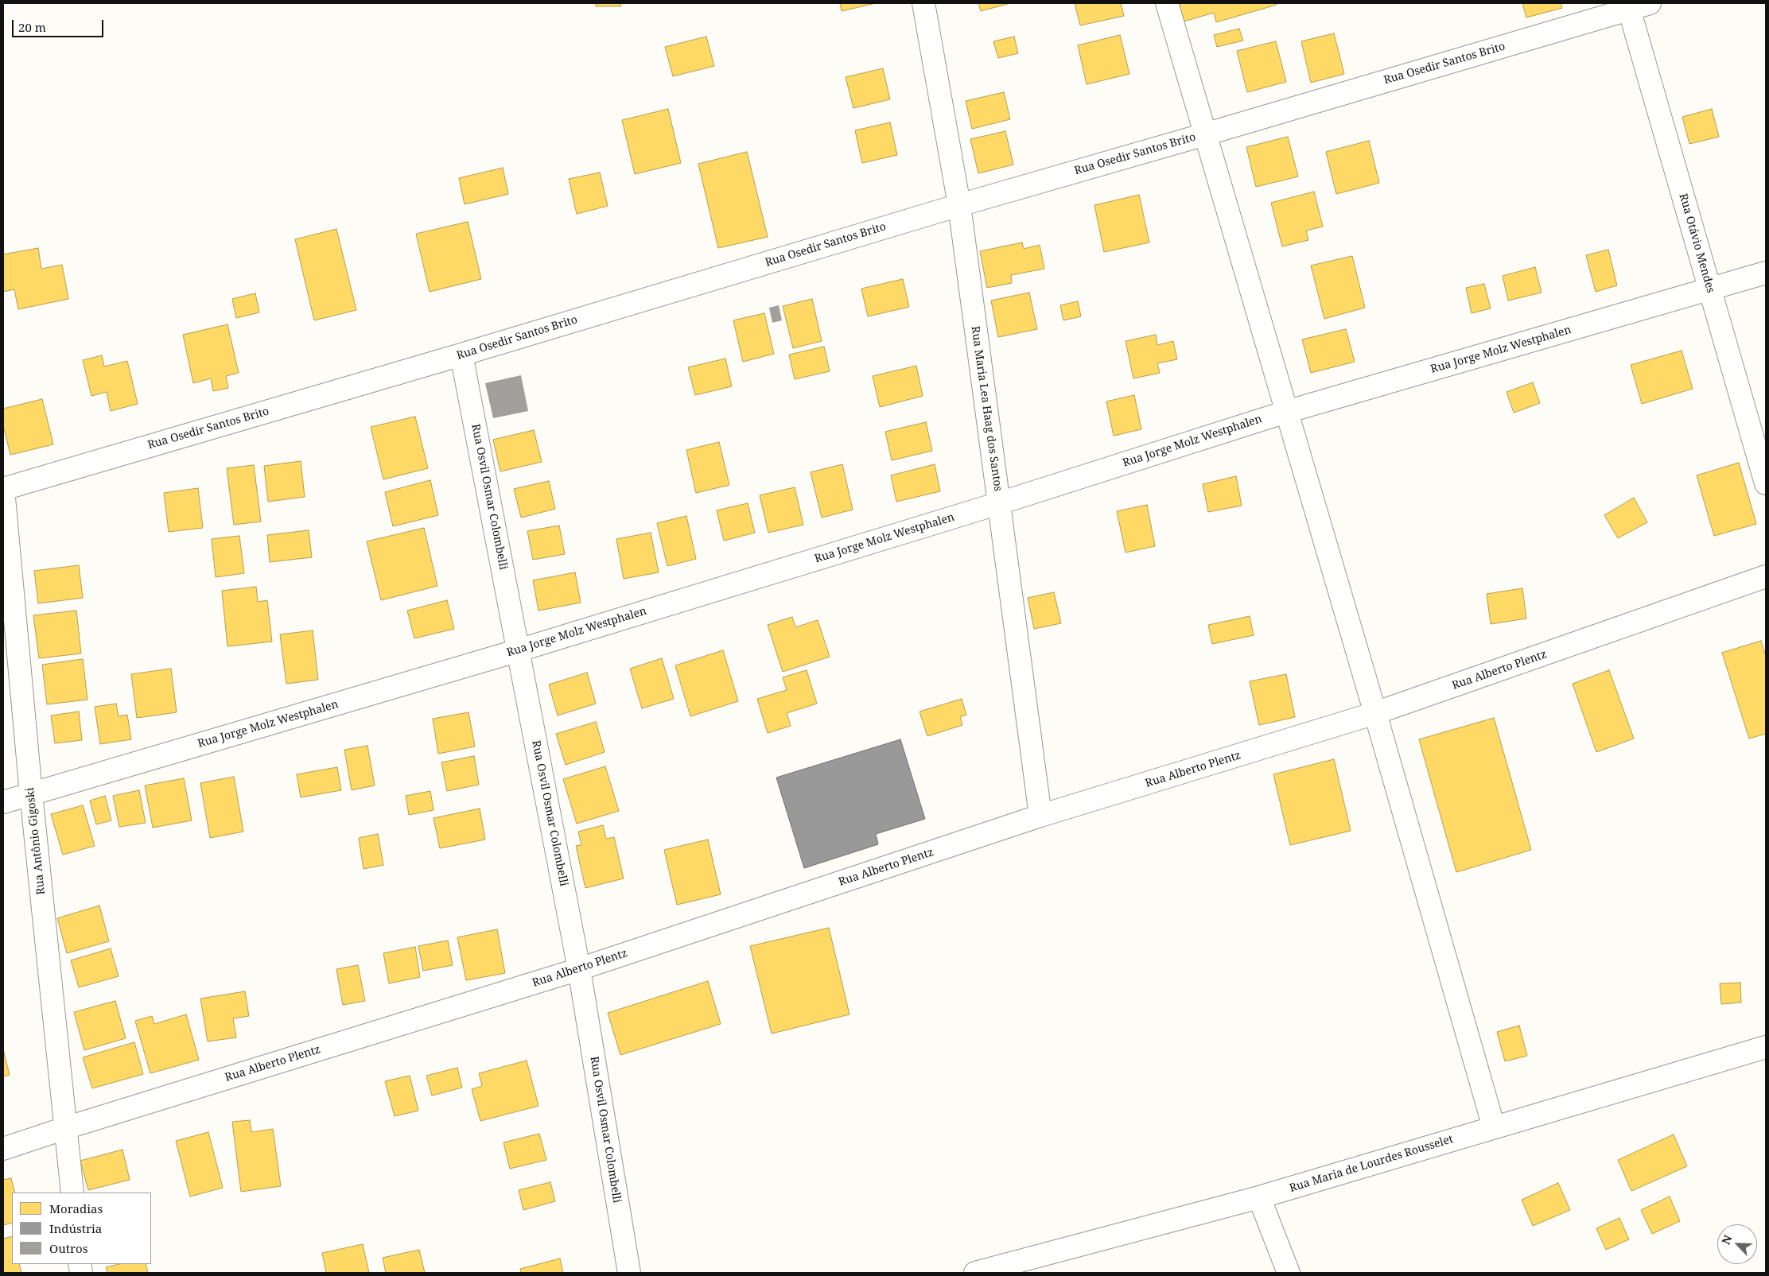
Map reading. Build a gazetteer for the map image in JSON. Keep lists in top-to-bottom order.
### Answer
{
  "streets": {
    "street": [
      "Rua Osedir Santos Brito",
      "Rua Otávio Mendes",
      "Rua Jorge Molz Westphalen",
      "Rua Maria Lea Haag dos Santos",
      "Rua Osvil Osmar Colombelli",
      "Rua Alberto Plentz",
      "Rua Antônio Gigoski",
      "Rua Maria de Lourdes Rousselet"
    ]
  },
  "crossings": [
    ["Rua Osedir Santos Brito", "Rua Otávio Mendes"],
    ["Rua Osedir Santos Brito", "Rua Maria Lea Haag dos Santos"],
    ["Rua Osedir Santos Brito", "Rua Osvil Osmar Colombelli"],
    ["Rua Osedir Santos Brito", "Rua Antônio Gigoski"],
    ["Rua Otávio Mendes", "Rua Jorge Molz Westphalen"],
    ["Rua Jorge Molz Westphalen", "Rua Maria Lea Haag dos Santos"],
    ["Rua Jorge Molz Westphalen", "Rua Osvil Osmar Colombelli"],
    ["Rua Jorge Molz Westphalen", "Rua Antônio Gigoski"],
    ["Rua Maria Lea Haag dos Santos", "Rua Alberto Plentz"],
    ["Rua Osvil Osmar Colombelli", "Rua Alberto Plentz"],
    ["Rua Alberto Plentz", "Rua Antônio Gigoski"]
  ],
  "legend": ["Moradias", "Indústria", "Outros"],
  "scale_bar": "20 m",
  "north": "top left"
}
